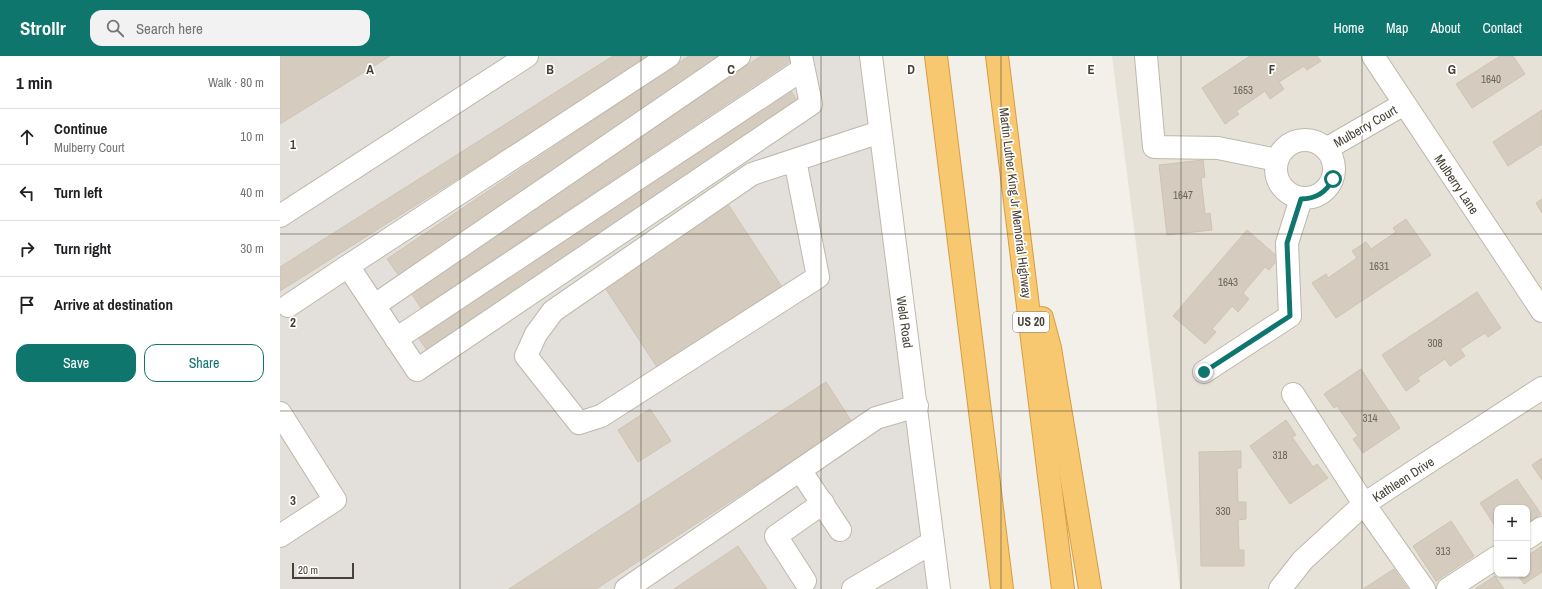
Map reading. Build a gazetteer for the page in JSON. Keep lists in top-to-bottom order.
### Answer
{
  "streets": {
    "highway": ["Martin Luther King Jr Memorial Highway", "US 20"],
    "street": [
      "Mulberry Court",
      "Mulberry Lane",
      "Weld Road",
      "Kathleen Drive"
    ]
  },
  "crossings": [
    ["Mulberry Court", "Mulberry Lane"]
  ],
  "house_numbers": [
    "1640",
    "1653",
    "1647",
    "1631",
    "1643",
    "308",
    "314",
    "318",
    "330",
    "313"
  ],
  "scale_bar": "20 m",
  "page": {
    "header": "Strollr",
    "search": "Search here",
    "nav": [
      "Home",
      "Map",
      "About",
      "Contact"
    ],
    "heading": ["1 min", "Walk · 80 m"],
    "list": [
      ["Continue", "Mulberry Court", "10 m"],
      ["Turn left", "40 m"],
      ["Turn right", "30 m"],
      "Arrive at destination"
    ],
    "buttons": ["Save", "Share"],
    "map_buttons": ["+", "−"],
    "scale": "20 m"
  },
  "grid": {
    "columns": [
      "A",
      "B",
      "C",
      "D",
      "E",
      "F",
      "G"
    ],
    "rows": ["1", "2", "3"]
  }
}
